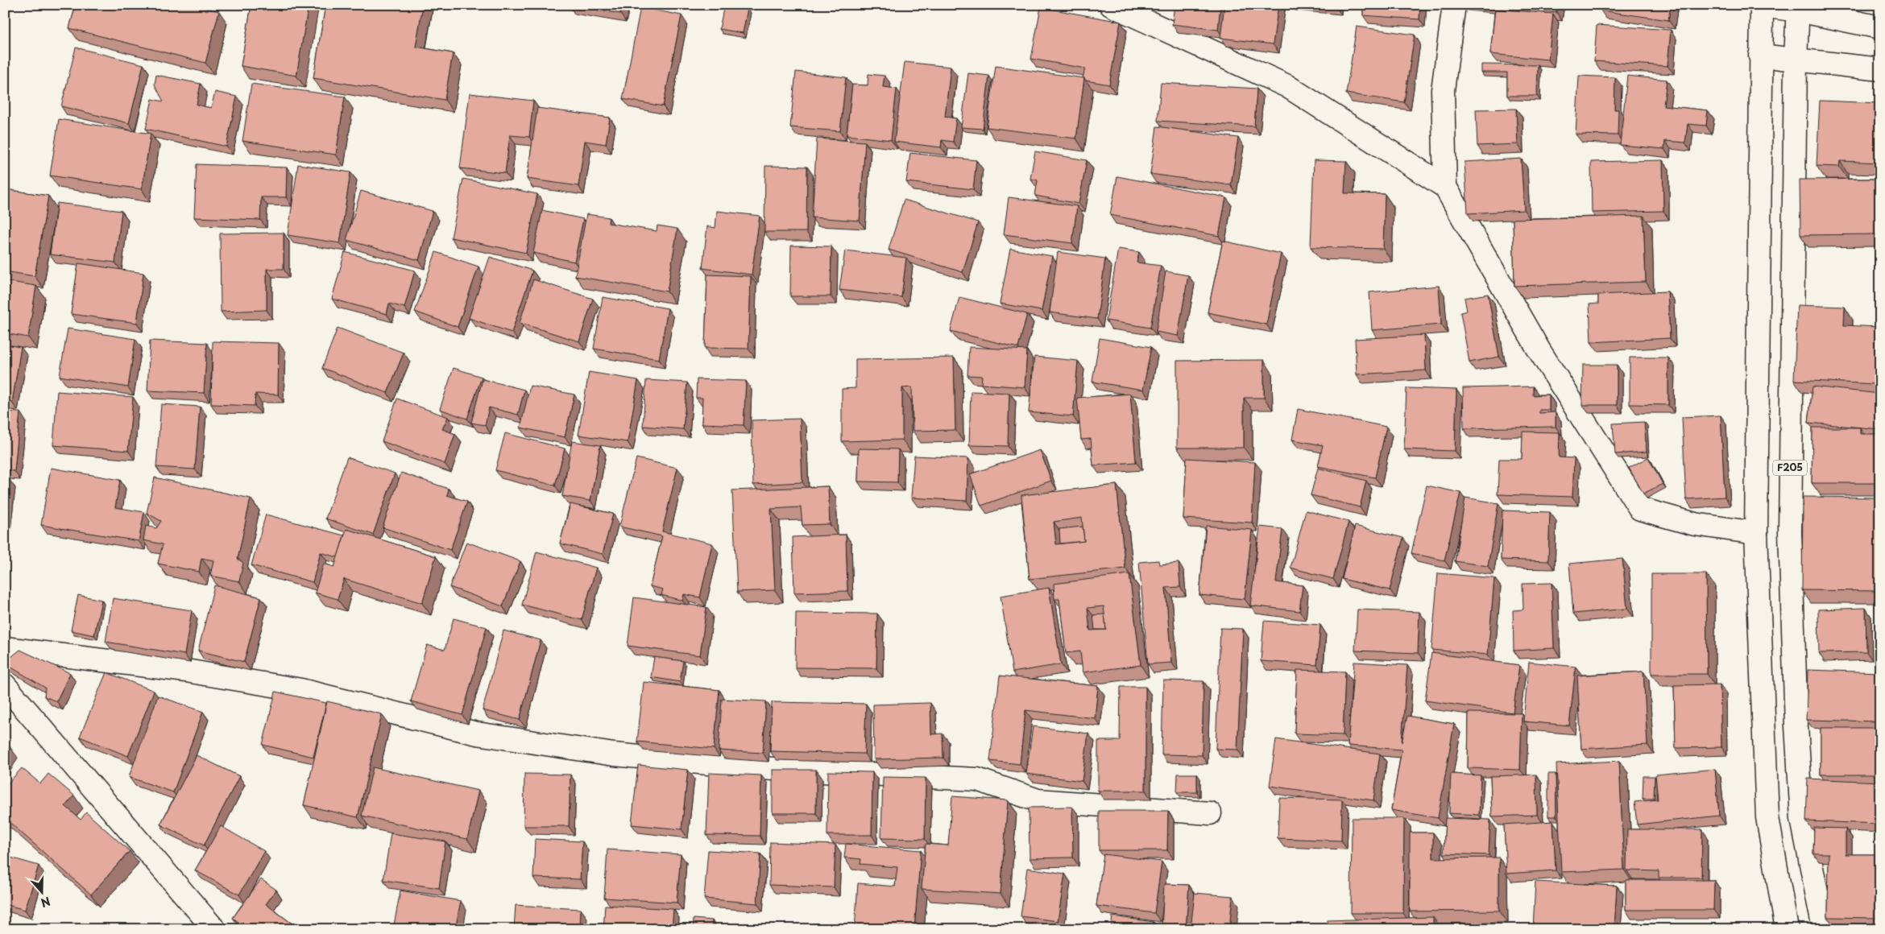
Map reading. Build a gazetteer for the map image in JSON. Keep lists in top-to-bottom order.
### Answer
{
  "streets": {
    "street": ["F205"]
  },
  "north": "bottom"
}
